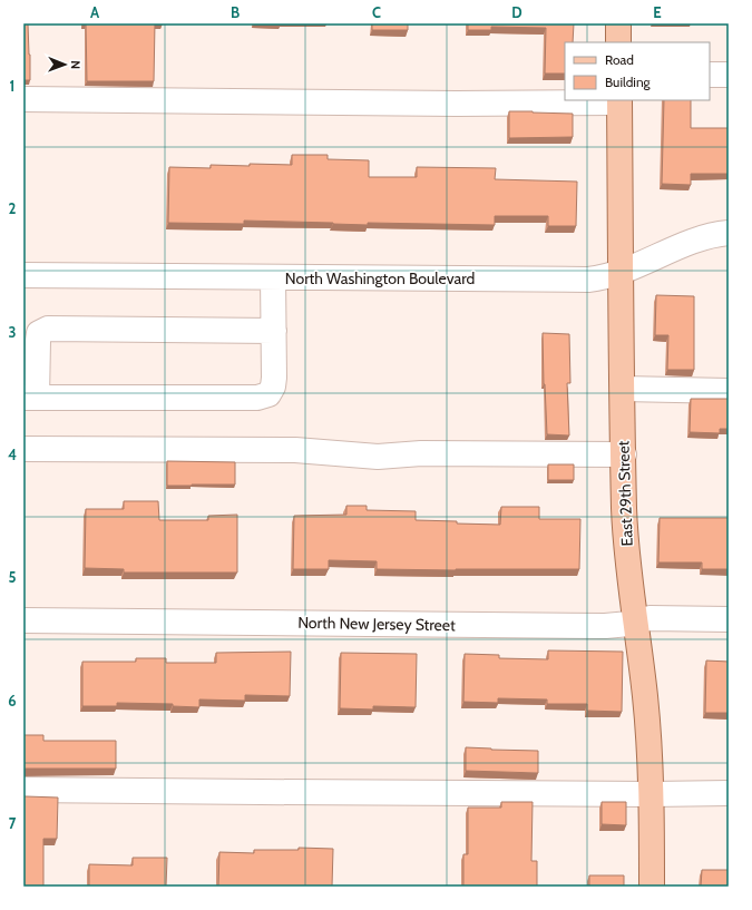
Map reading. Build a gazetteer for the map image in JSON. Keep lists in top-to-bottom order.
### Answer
{
  "streets": {
    "main road": ["East 29th Street"],
    "street": ["North Washington Boulevard", "North New Jersey Street"]
  },
  "crossings": [
    ["North Washington Boulevard", "East 29th Street"],
    ["East 29th Street", "North New Jersey Street"]
  ],
  "legend": ["Road", "Building"],
  "north": "right",
  "grid": {
    "columns": [
      "A",
      "B",
      "C",
      "D",
      "E"
    ],
    "rows": [
      "1",
      "2",
      "3",
      "4",
      "5",
      "6",
      "7"
    ]
  }
}
